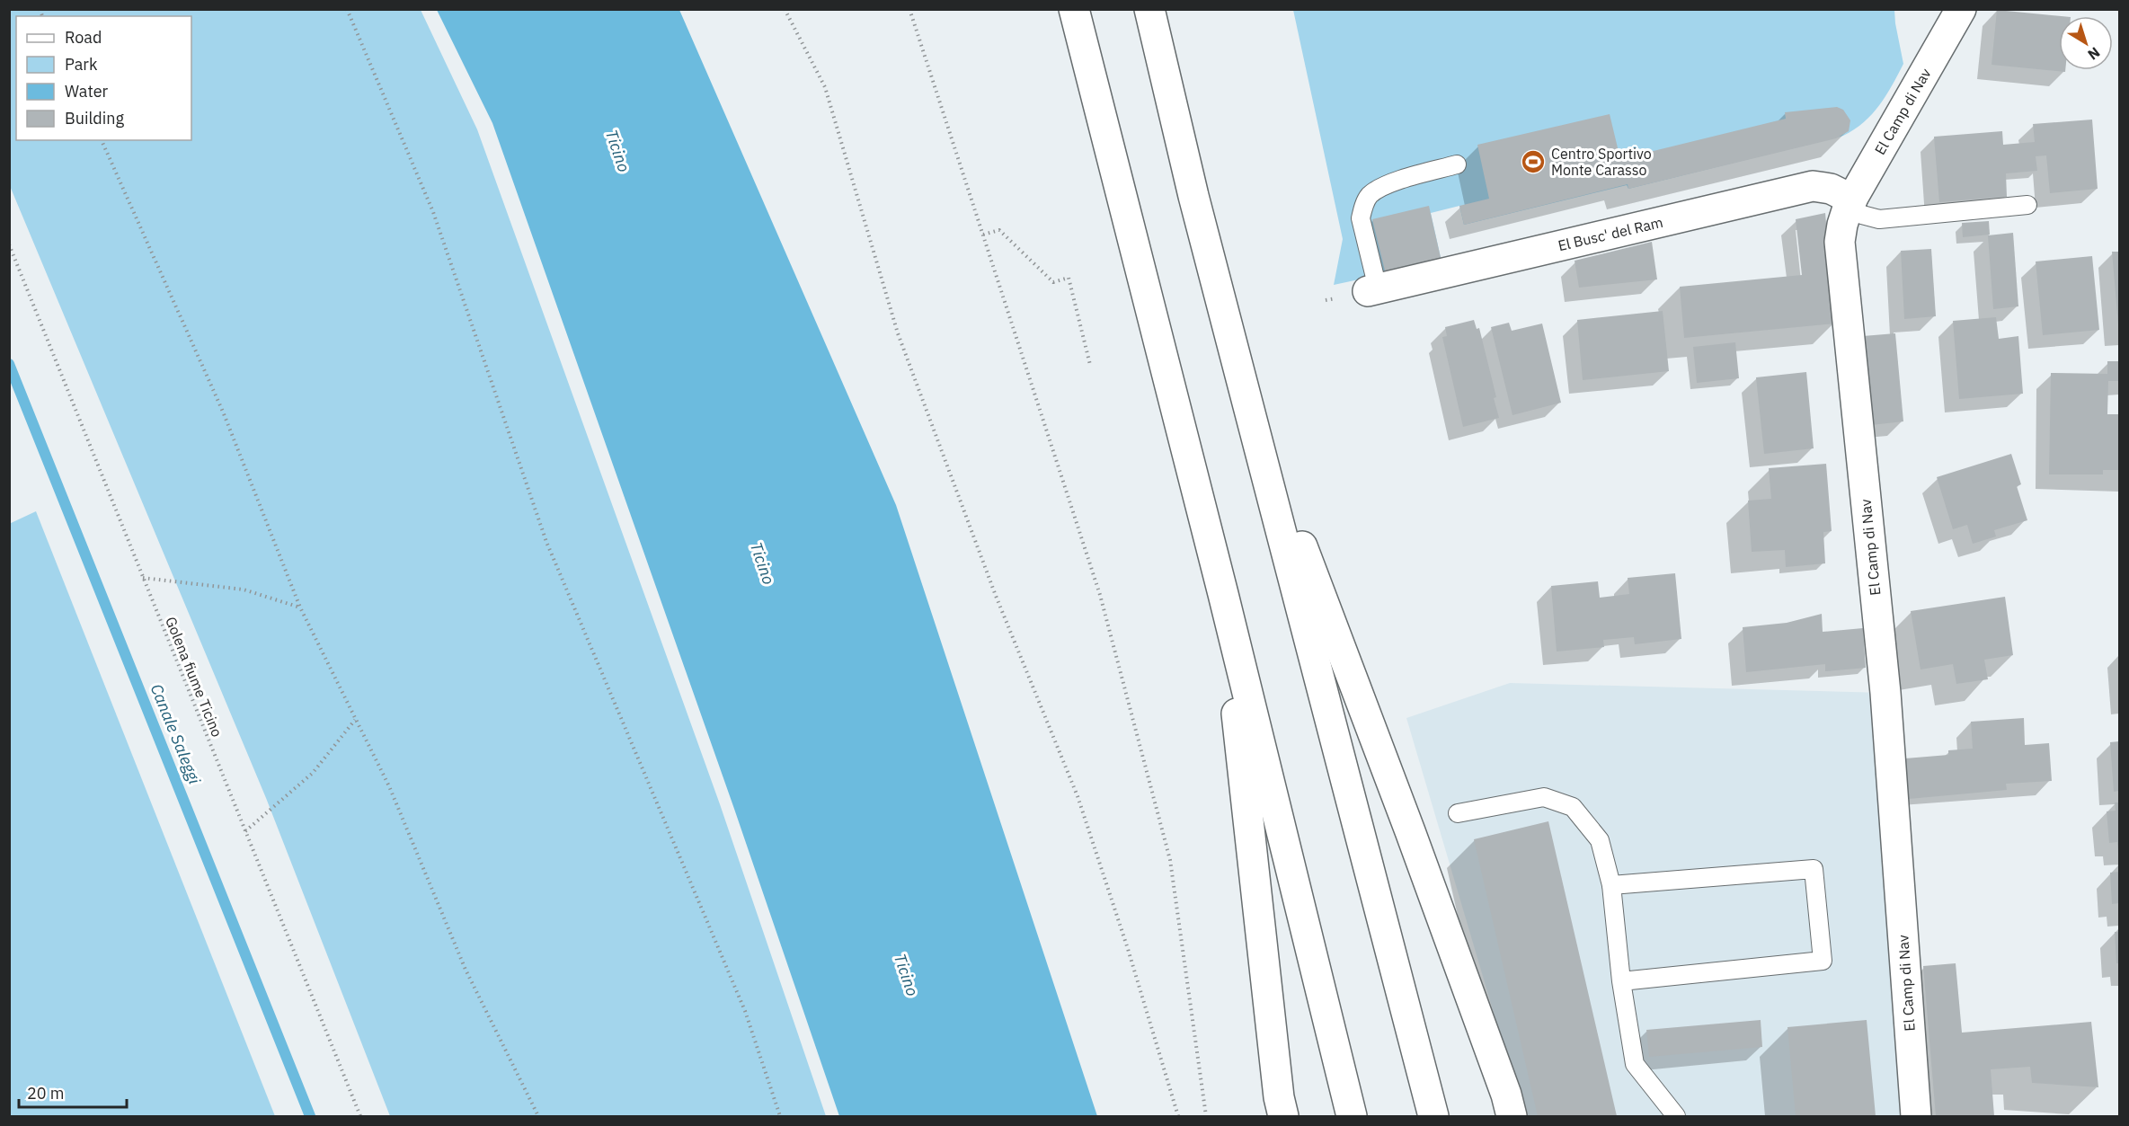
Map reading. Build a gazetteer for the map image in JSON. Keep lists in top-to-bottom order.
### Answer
{
  "streets": {
    "main road": ["El Camp di Nav", "El Busc' del Ram"],
    "path": ["Golena fiume Ticino"]
  },
  "crossings": [
    ["El Camp di Nav", "El Busc' del Ram"]
  ],
  "water": ["Ticino", "Canale Saleggi"],
  "places": {
    "sports": ["Centro Sportivo Monte Carasso"]
  },
  "legend": [
    "Road",
    "Park",
    "Water",
    "Building"
  ],
  "scale_bar": "20 m",
  "north": "bottom right"
}
